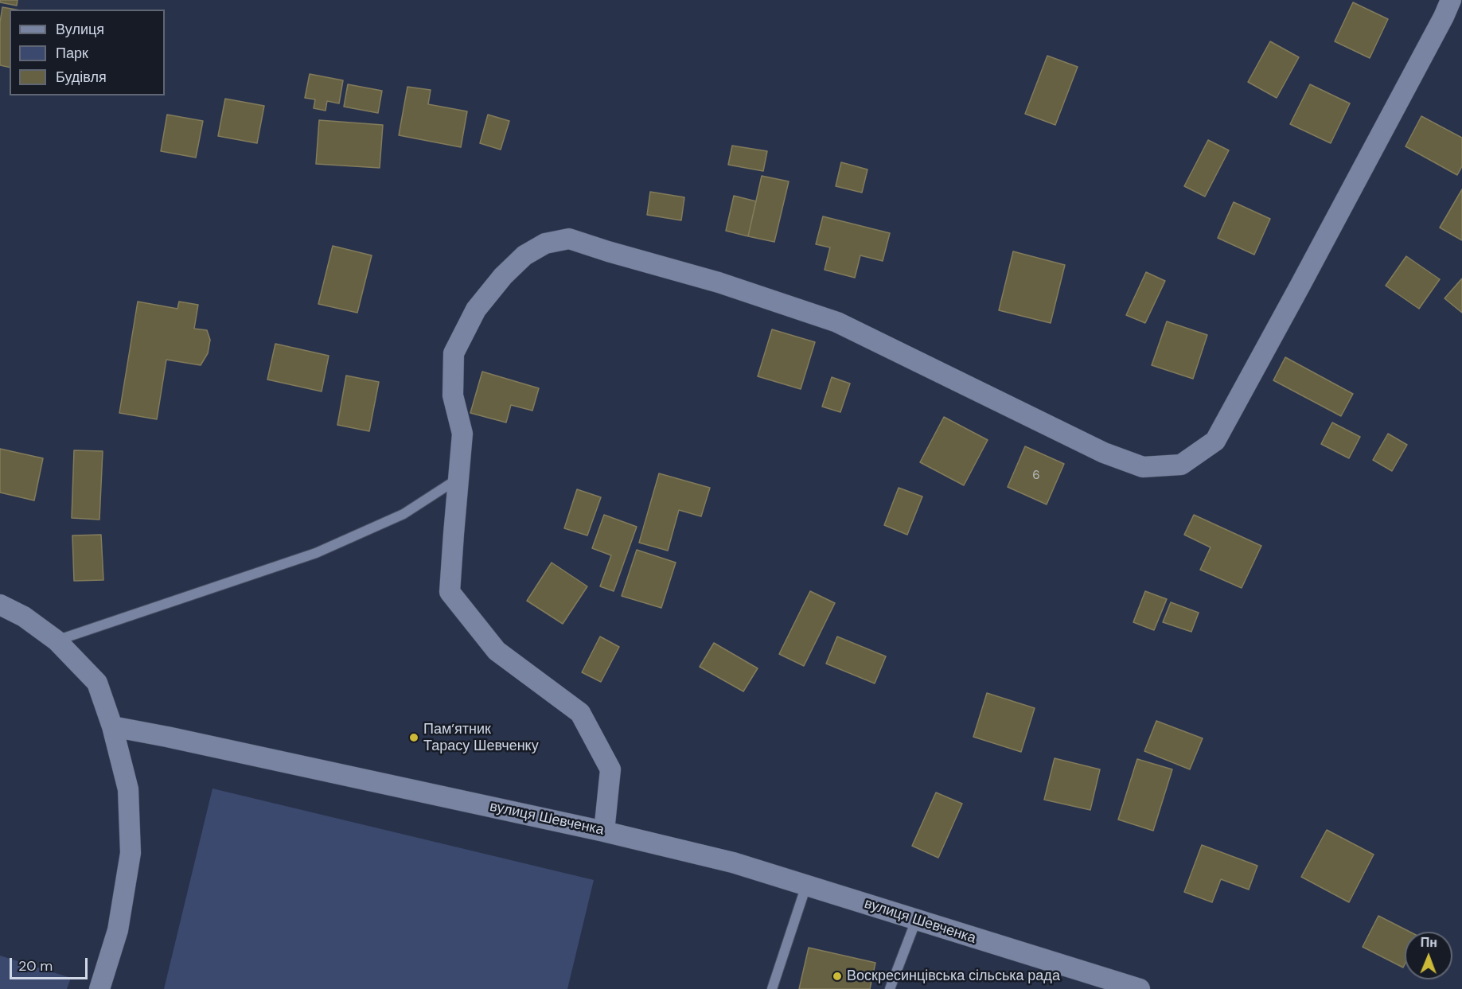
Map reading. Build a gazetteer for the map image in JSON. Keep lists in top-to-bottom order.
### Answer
{
  "streets": {
    "street": ["вулиця Шевченка"]
  },
  "places": ["Пам’ятник Тарасу Шевченку", "Воскресинцівська сільська рада"],
  "house_numbers": ["6"],
  "legend": ["Вулиця", "Парк", "Будівля"],
  "scale_bar": "20 m",
  "north": "top"
}
